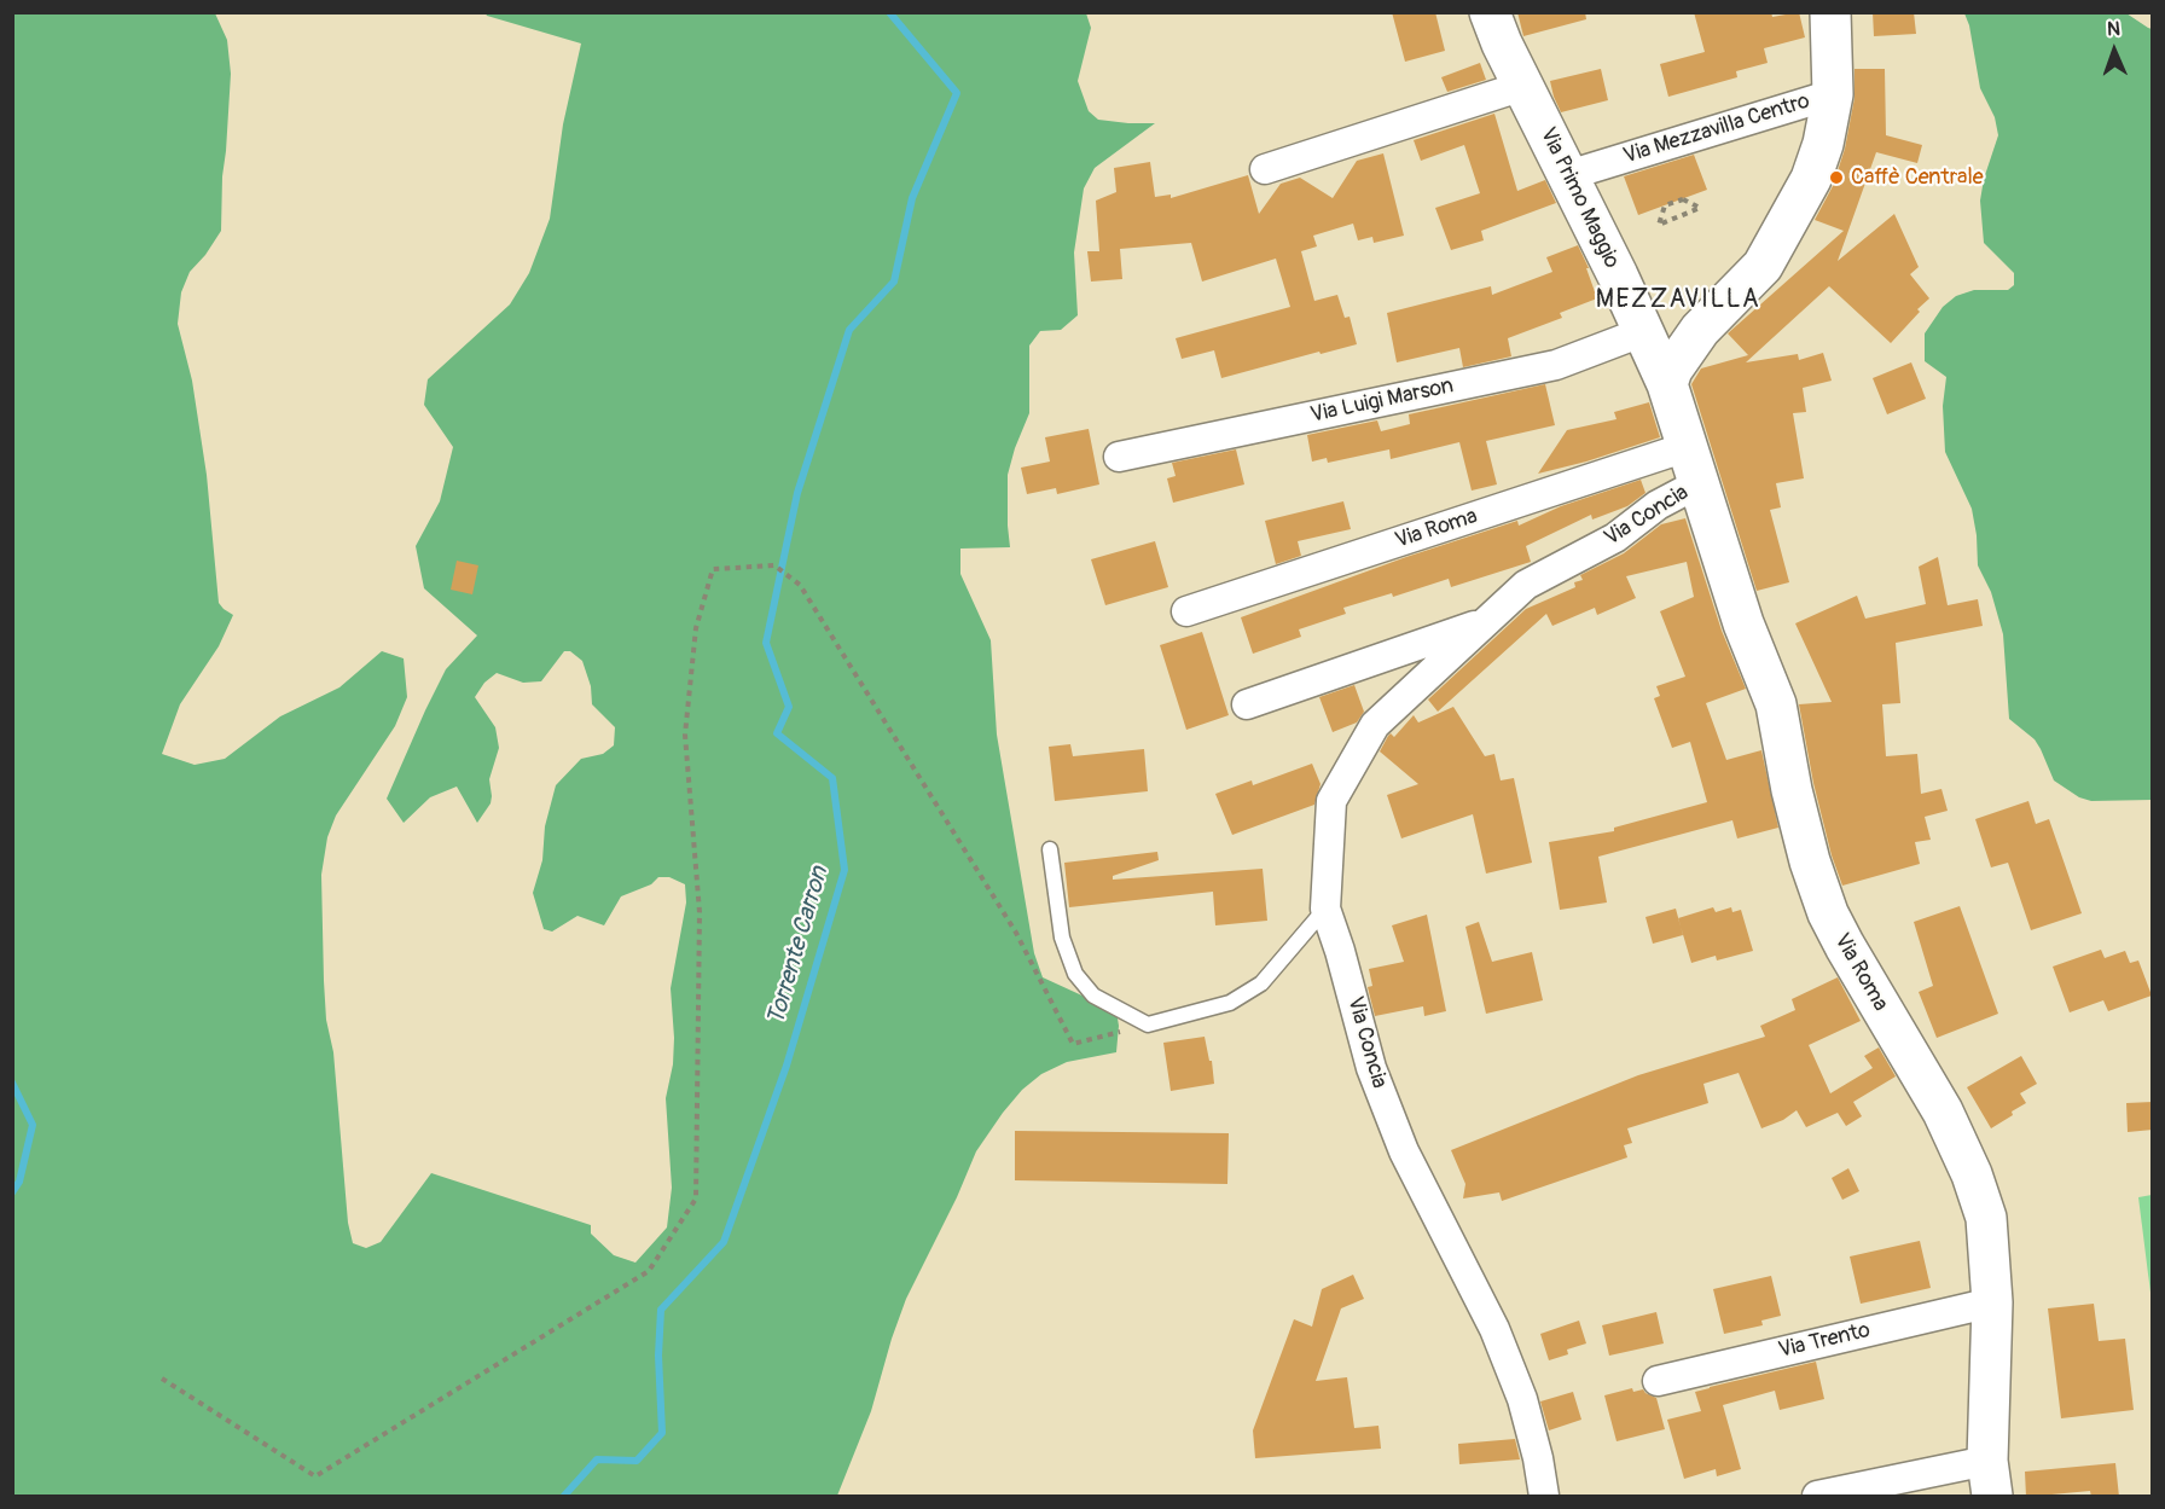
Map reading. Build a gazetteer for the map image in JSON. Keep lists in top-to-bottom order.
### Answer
{
  "streets": {
    "main road": ["Via Mezzavilla Centro", "Via Primo Maggio", "Via Roma"],
    "street": ["Via Luigi Marson", "Via Concia", "Via Trento"]
  },
  "crossings": [
    ["Via Mezzavilla Centro", "Via Primo Maggio"],
    ["Via Mezzavilla Centro", "Via Roma"],
    ["Via Primo Maggio", "Via Luigi Marson"],
    ["Via Primo Maggio", "Via Roma"],
    ["Via Concia", "Via Roma"],
    ["Via Roma", "Via Trento"]
  ],
  "districts": ["MEZZAVILLA"],
  "water": ["Torrente Carron"],
  "places": ["Caffè Centrale"],
  "north": "top"
}
